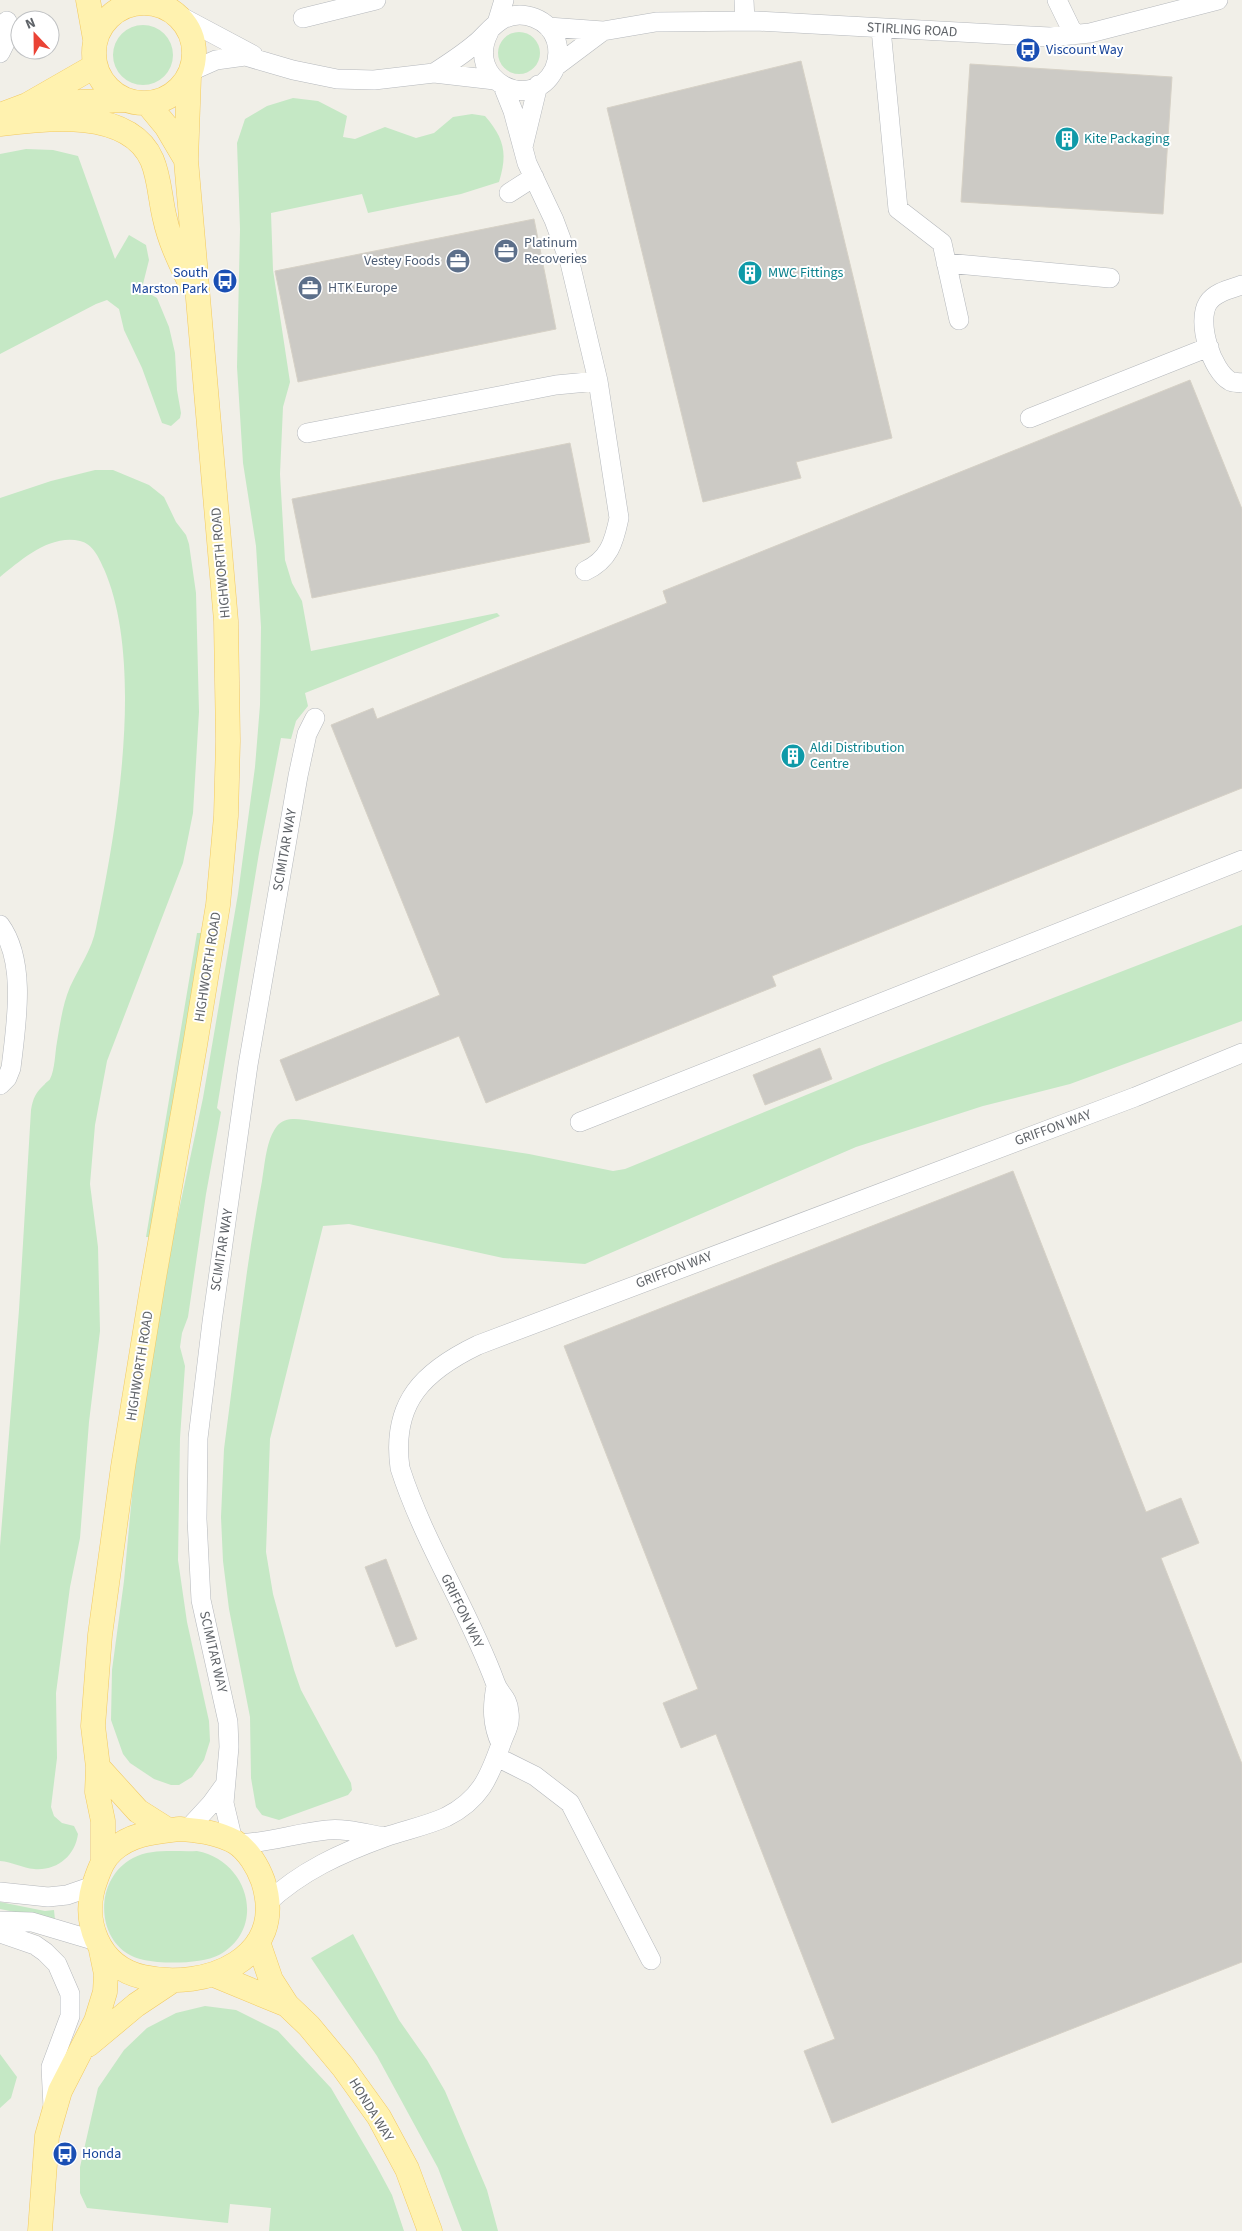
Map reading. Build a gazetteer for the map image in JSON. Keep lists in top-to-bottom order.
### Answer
{
  "streets": {
    "main road": ["HIGHWORTH ROAD", "HONDA WAY"],
    "street": ["STIRLING ROAD", "SCIMITAR WAY", "GRIFFON WAY"]
  },
  "crossings": [
    ["STIRLING ROAD", "HIGHWORTH ROAD"],
    ["HIGHWORTH ROAD", "SCIMITAR WAY"],
    ["HIGHWORTH ROAD", "HONDA WAY"],
    ["SCIMITAR WAY", "HONDA WAY"]
  ],
  "places": {
    "bus stop": ["Viscount Way", "South Marston Park", "Honda"],
    "building": ["Kite Packaging", "MWC Fittings", "Aldi Distribution Centre"],
    "office": ["Platinum Recoveries", "Vestey Foods", "HTK Europe"]
  },
  "north": "top"
}
